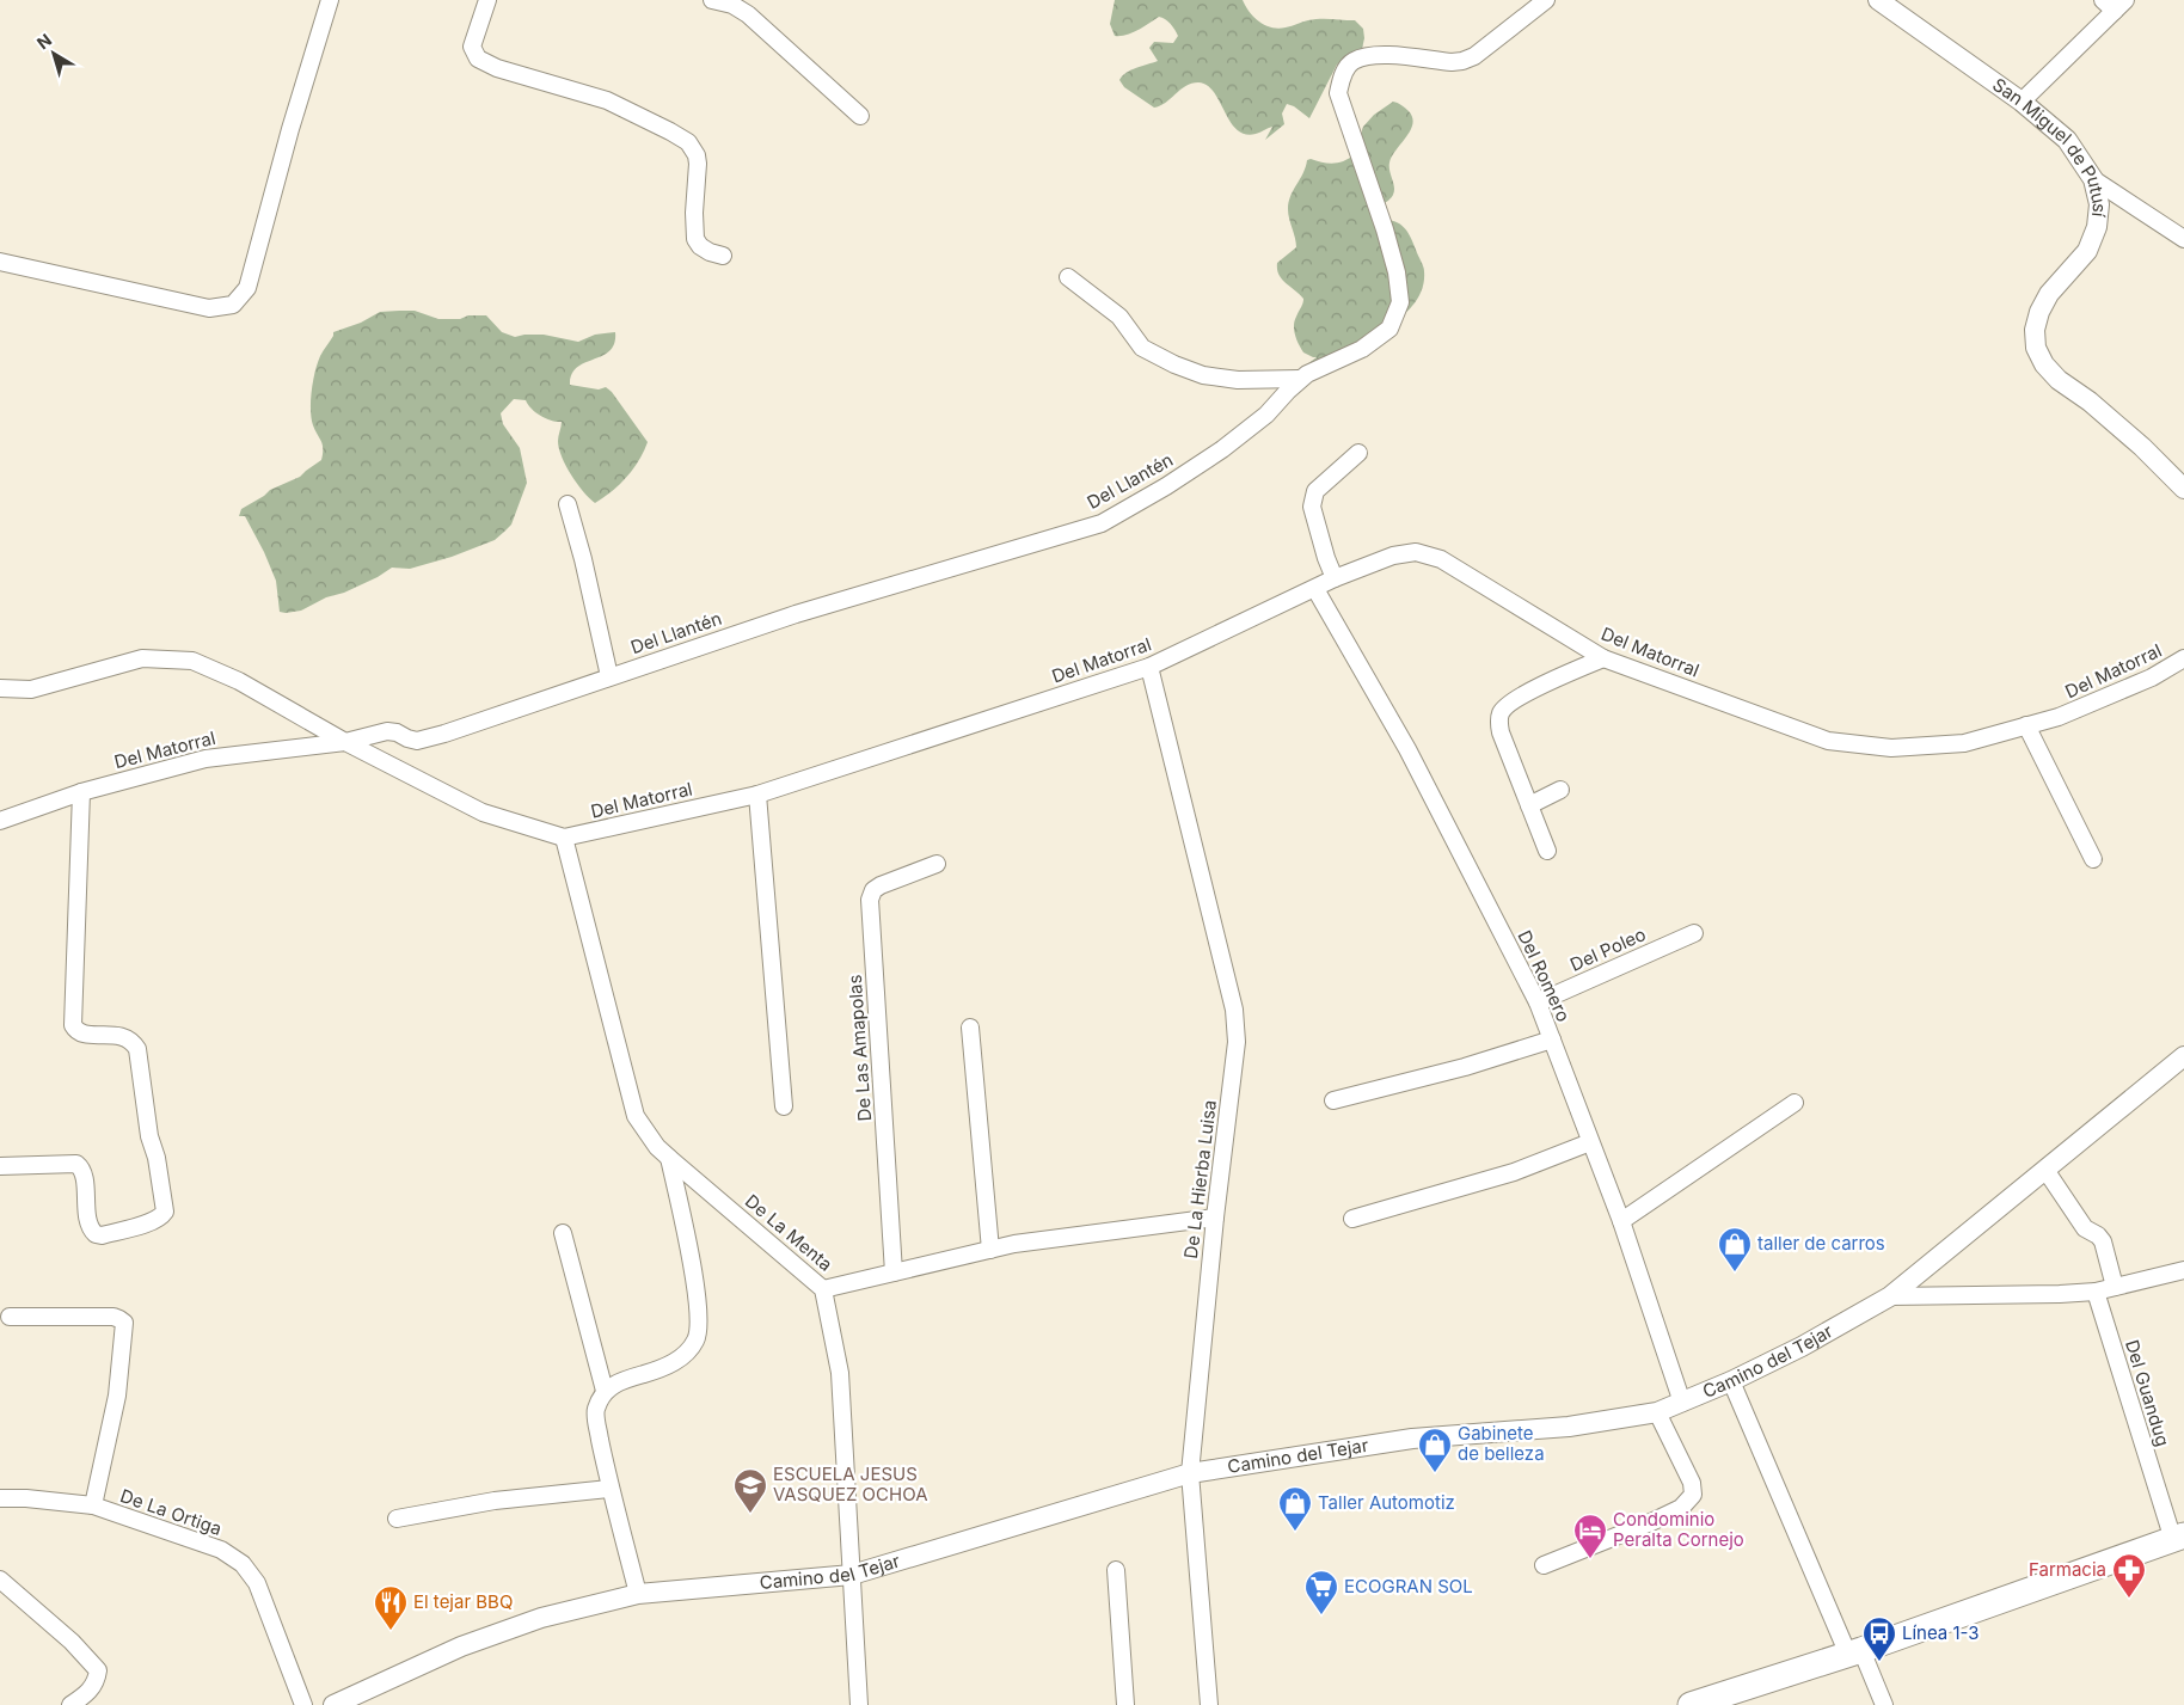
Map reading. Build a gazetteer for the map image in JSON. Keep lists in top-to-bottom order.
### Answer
{
  "streets": {
    "street": [
      "San Miguel de Putusí",
      "Del Llantén",
      "Del Matorral",
      "Del Poleo",
      "Del Romero",
      "De Las Amapolas",
      "De La Hierba Luisa",
      "De La Menta",
      "Camino del Tejar",
      "Del Guandug",
      "De La Ortiga"
    ]
  },
  "crossings": [
    ["Del Llantén", "Del Matorral"],
    ["Del Matorral", "Del Romero"],
    ["Del Matorral", "De La Hierba Luisa"],
    ["Del Matorral", "De La Menta"],
    ["Del Poleo", "Del Romero"],
    ["Del Romero", "Camino del Tejar"],
    ["De La Hierba Luisa", "Camino del Tejar"],
    ["De La Menta", "Camino del Tejar"]
  ],
  "places": {
    "shop": ["taller de carros", "Gabinete de belleza", "Taller Automotiz"],
    "school or university": ["ESCUELA JESUS VASQUEZ OCHOA"],
    "hotel": ["Condominio Peralta Cornejo"],
    "pharmacy": ["Farmacia"],
    "supermarket": ["ECOGRAN SOL"],
    "restaurant": ["El tejar BBQ"],
    "bus stop": ["Línea 1-3"]
  },
  "north": "top left"
}
